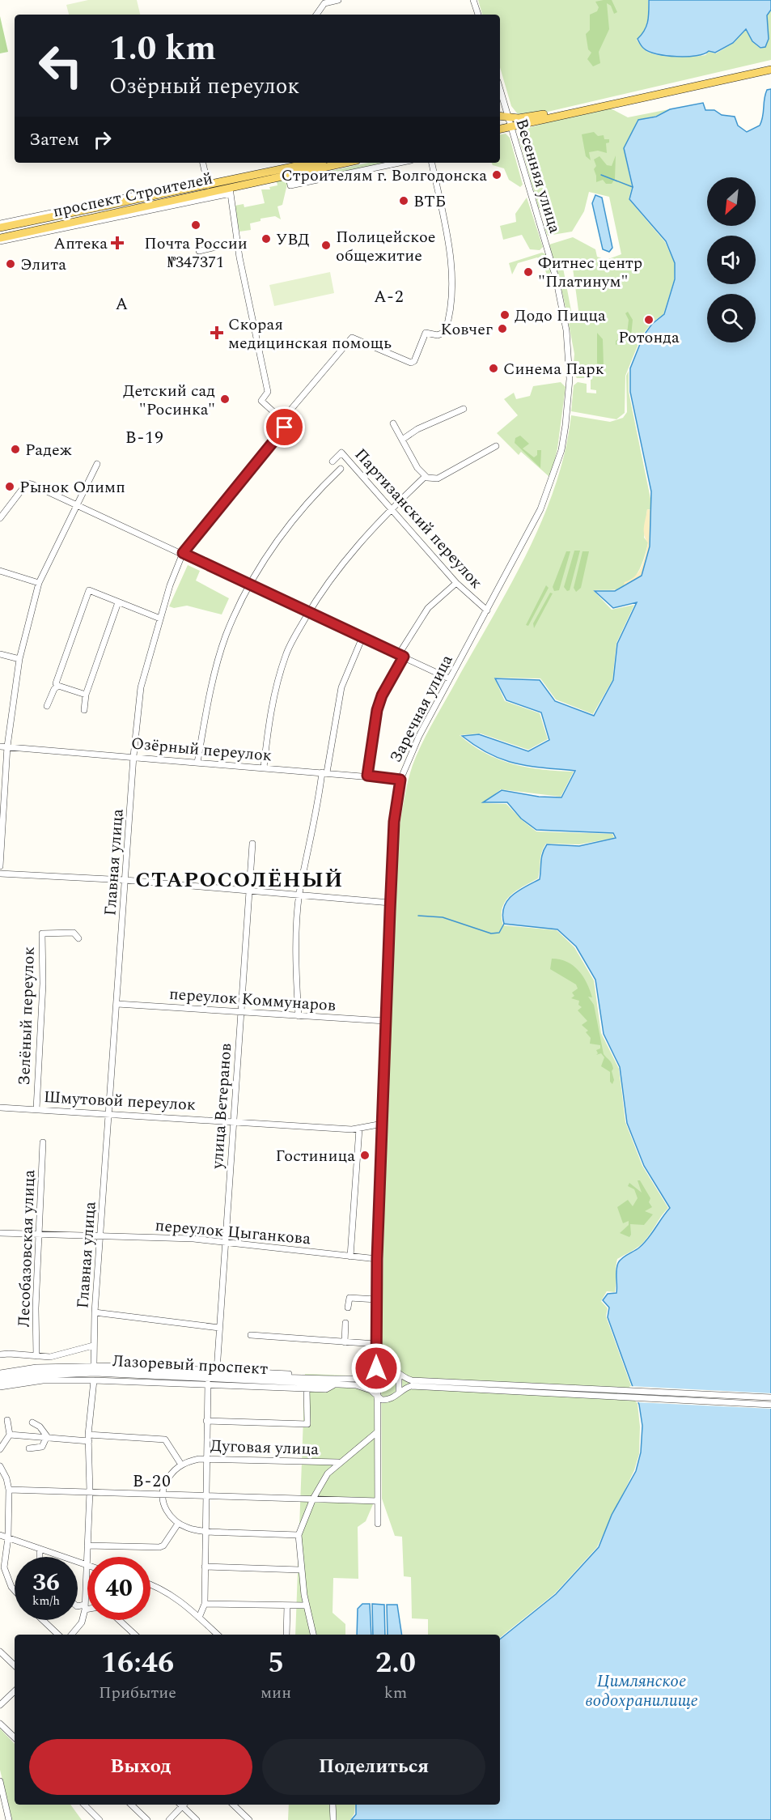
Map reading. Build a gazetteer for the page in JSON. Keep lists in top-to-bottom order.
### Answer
{
  "streets": {
    "main road": ["проспект Строителей"],
    "street": [
      "Весенняя улица",
      "Партизанский переулок",
      "Заречная улица",
      "Озёрный переулок",
      "Главная улица",
      "переулок Коммунаров",
      "Зелёный переулок",
      "Шмутовой переулок",
      "улица Ветеранов",
      "переулок Цыганкова",
      "Лесобазовская улица",
      "Лазоревый проспект",
      "Дуговая улица"
    ]
  },
  "crossings": [
    ["Весенняя улица", "Заречная улица"],
    ["Партизанский переулок", "Заречная улица"],
    ["Заречная улица", "Озёрный переулок"],
    ["Заречная улица", "переулок Коммунаров"],
    ["Заречная улица", "Шмутовой переулок"],
    ["Заречная улица", "переулок Цыганкова"],
    ["Заречная улица", "Лазоревый проспект"],
    ["Озёрный переулок", "Главная улица"],
    ["Главная улица", "переулок Коммунаров"],
    ["Главная улица", "Шмутовой переулок"],
    ["Главная улица", "переулок Цыганкова"],
    ["переулок Коммунаров", "улица Ветеранов"],
    ["Зелёный переулок", "Шмутовой переулок"],
    ["Шмутовой переулок", "улица Ветеранов"],
    ["улица Ветеранов", "переулок Цыганкова"],
    ["переулок Цыганкова", "Лесобазовская улица"]
  ],
  "districts": [
    "А-2",
    "А",
    "В-19",
    "СТАРОCОЛЁНЫЙ",
    "В-20"
  ],
  "water": ["Цимлянское водохранилище"],
  "places": {
    "other": [
      "Строителям г. Волгодонска",
      "ВТБ",
      "Почта России №347371",
      "УВД",
      "Полицейское общежитие",
      "Элита",
      "Фитнес центр \"Платинум\"",
      "Додо Пицца",
      "Ротонда",
      "Ковчег",
      "Синема Парк",
      "Детский сад \"Росинка\"",
      "Радеж",
      "Рынок Олимп",
      "Гостиница"
    ],
    "health": ["Аптека", "Скорая медицинская помощь"]
  },
  "north": "bottom left",
  "page": {
    "turn": ["1.0 km", "Озёрный переулок"],
    "then": "Затем",
    "speed": "36 km/h",
    "limit": "40",
    "eta": [
      "16:46",
      "Прибытие",
      "5",
      "мин",
      "2.0",
      "km"
    ],
    "buttons": ["Выход", "Поделиться"]
  }
}
